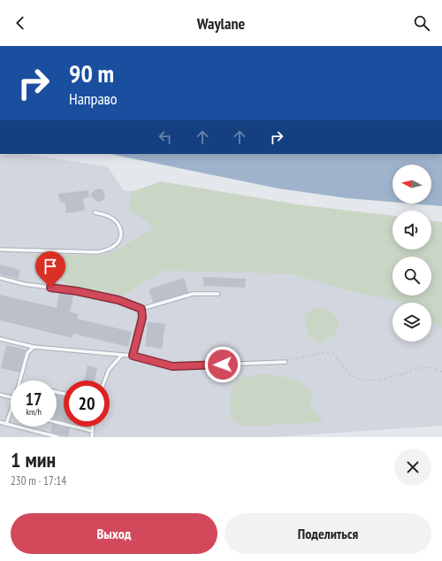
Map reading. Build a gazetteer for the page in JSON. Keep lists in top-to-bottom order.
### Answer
{
  "north": "left",
  "page": {
    "header": "Waylane",
    "turn": ["90 m", "Направо"],
    "speed": "17 km/h",
    "limit": "20",
    "heading": ["1 мин", "230 m · 17:14"],
    "buttons": ["Выход", "Поделиться"]
  }
}
